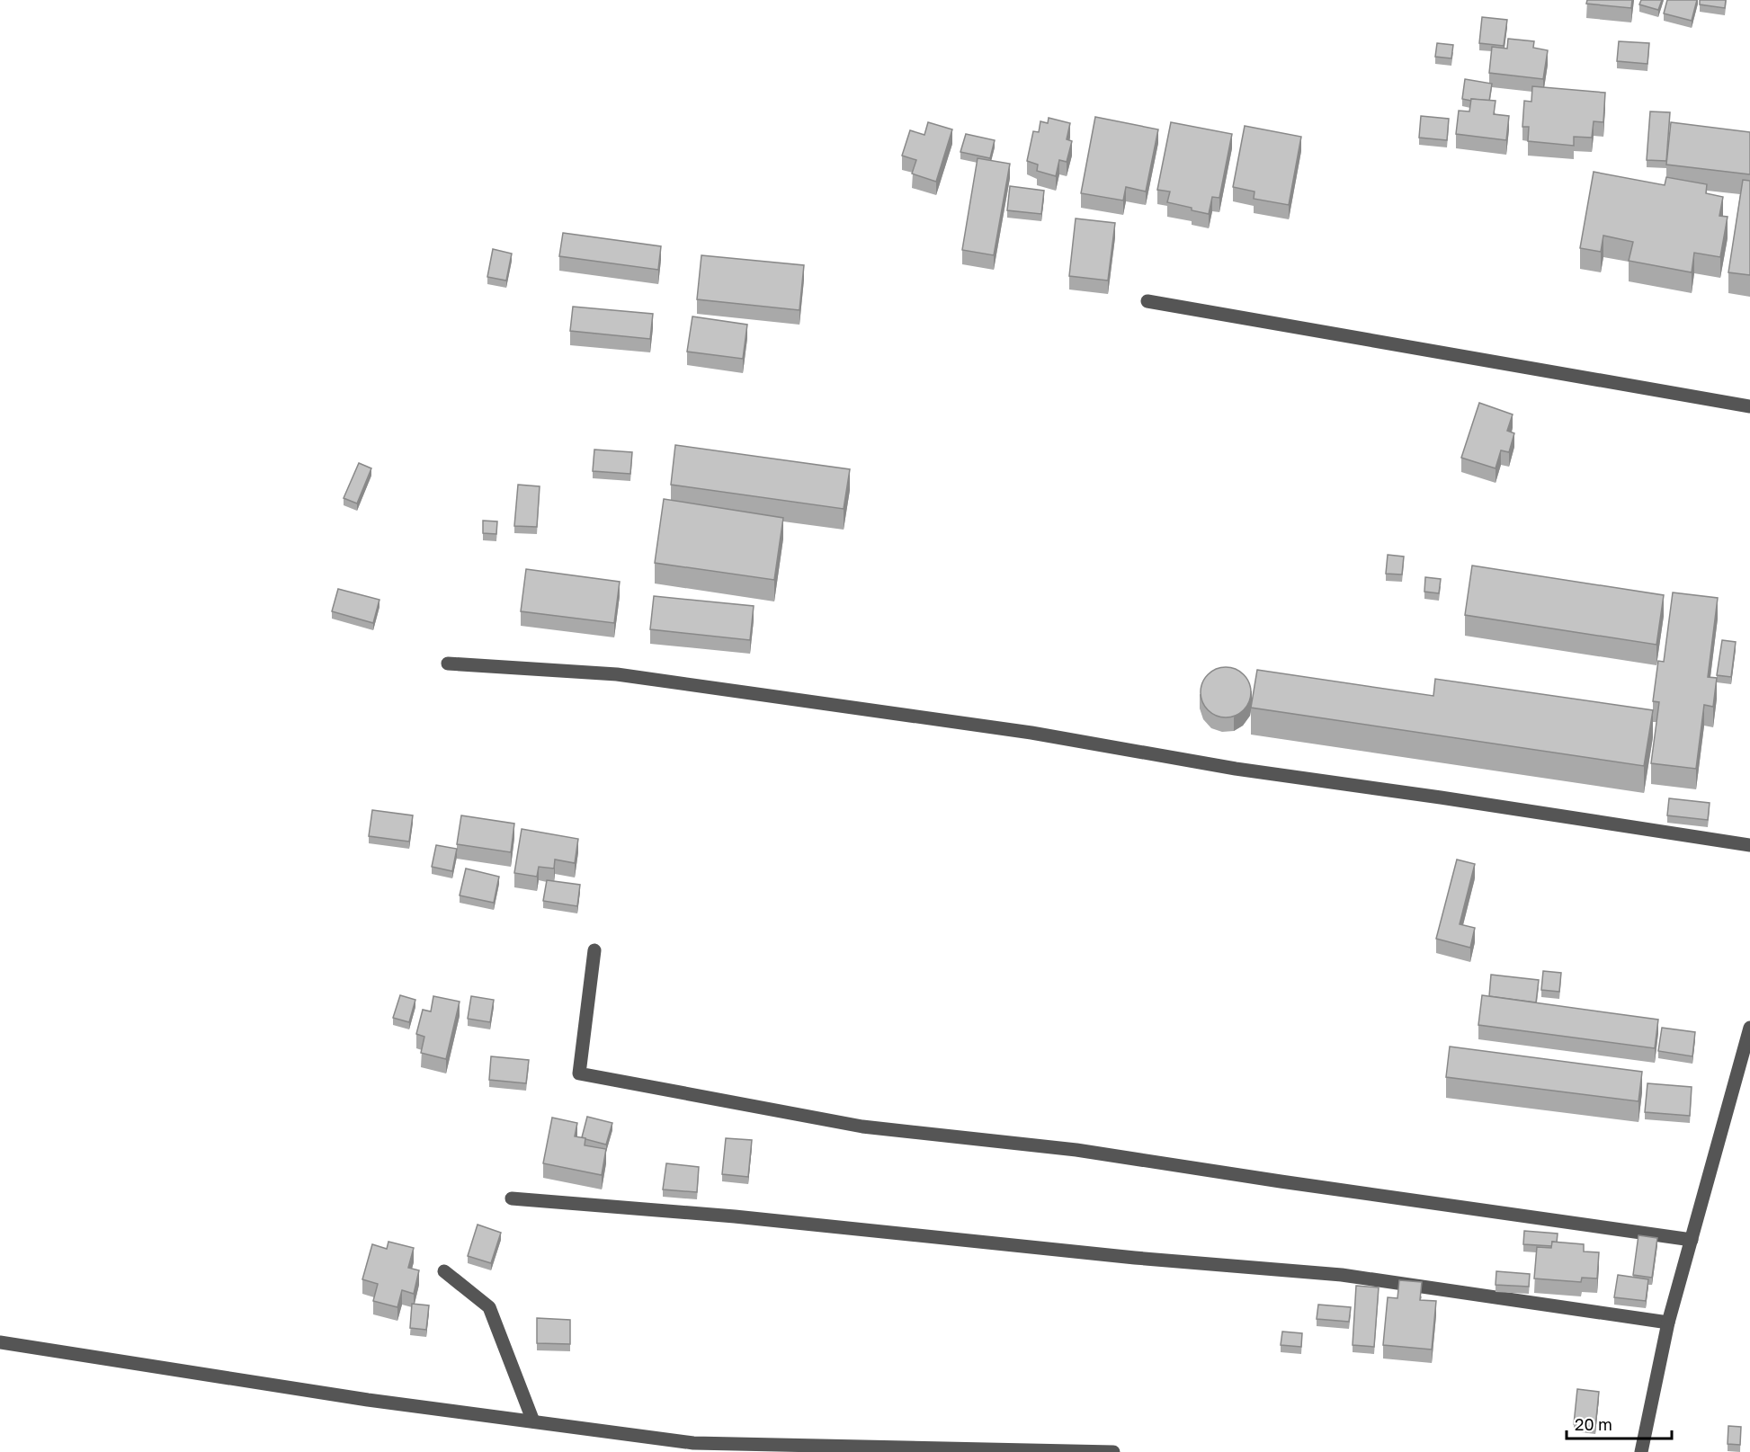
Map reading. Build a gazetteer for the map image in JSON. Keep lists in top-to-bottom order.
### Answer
{
  "scale_bar": "20 m"
}
